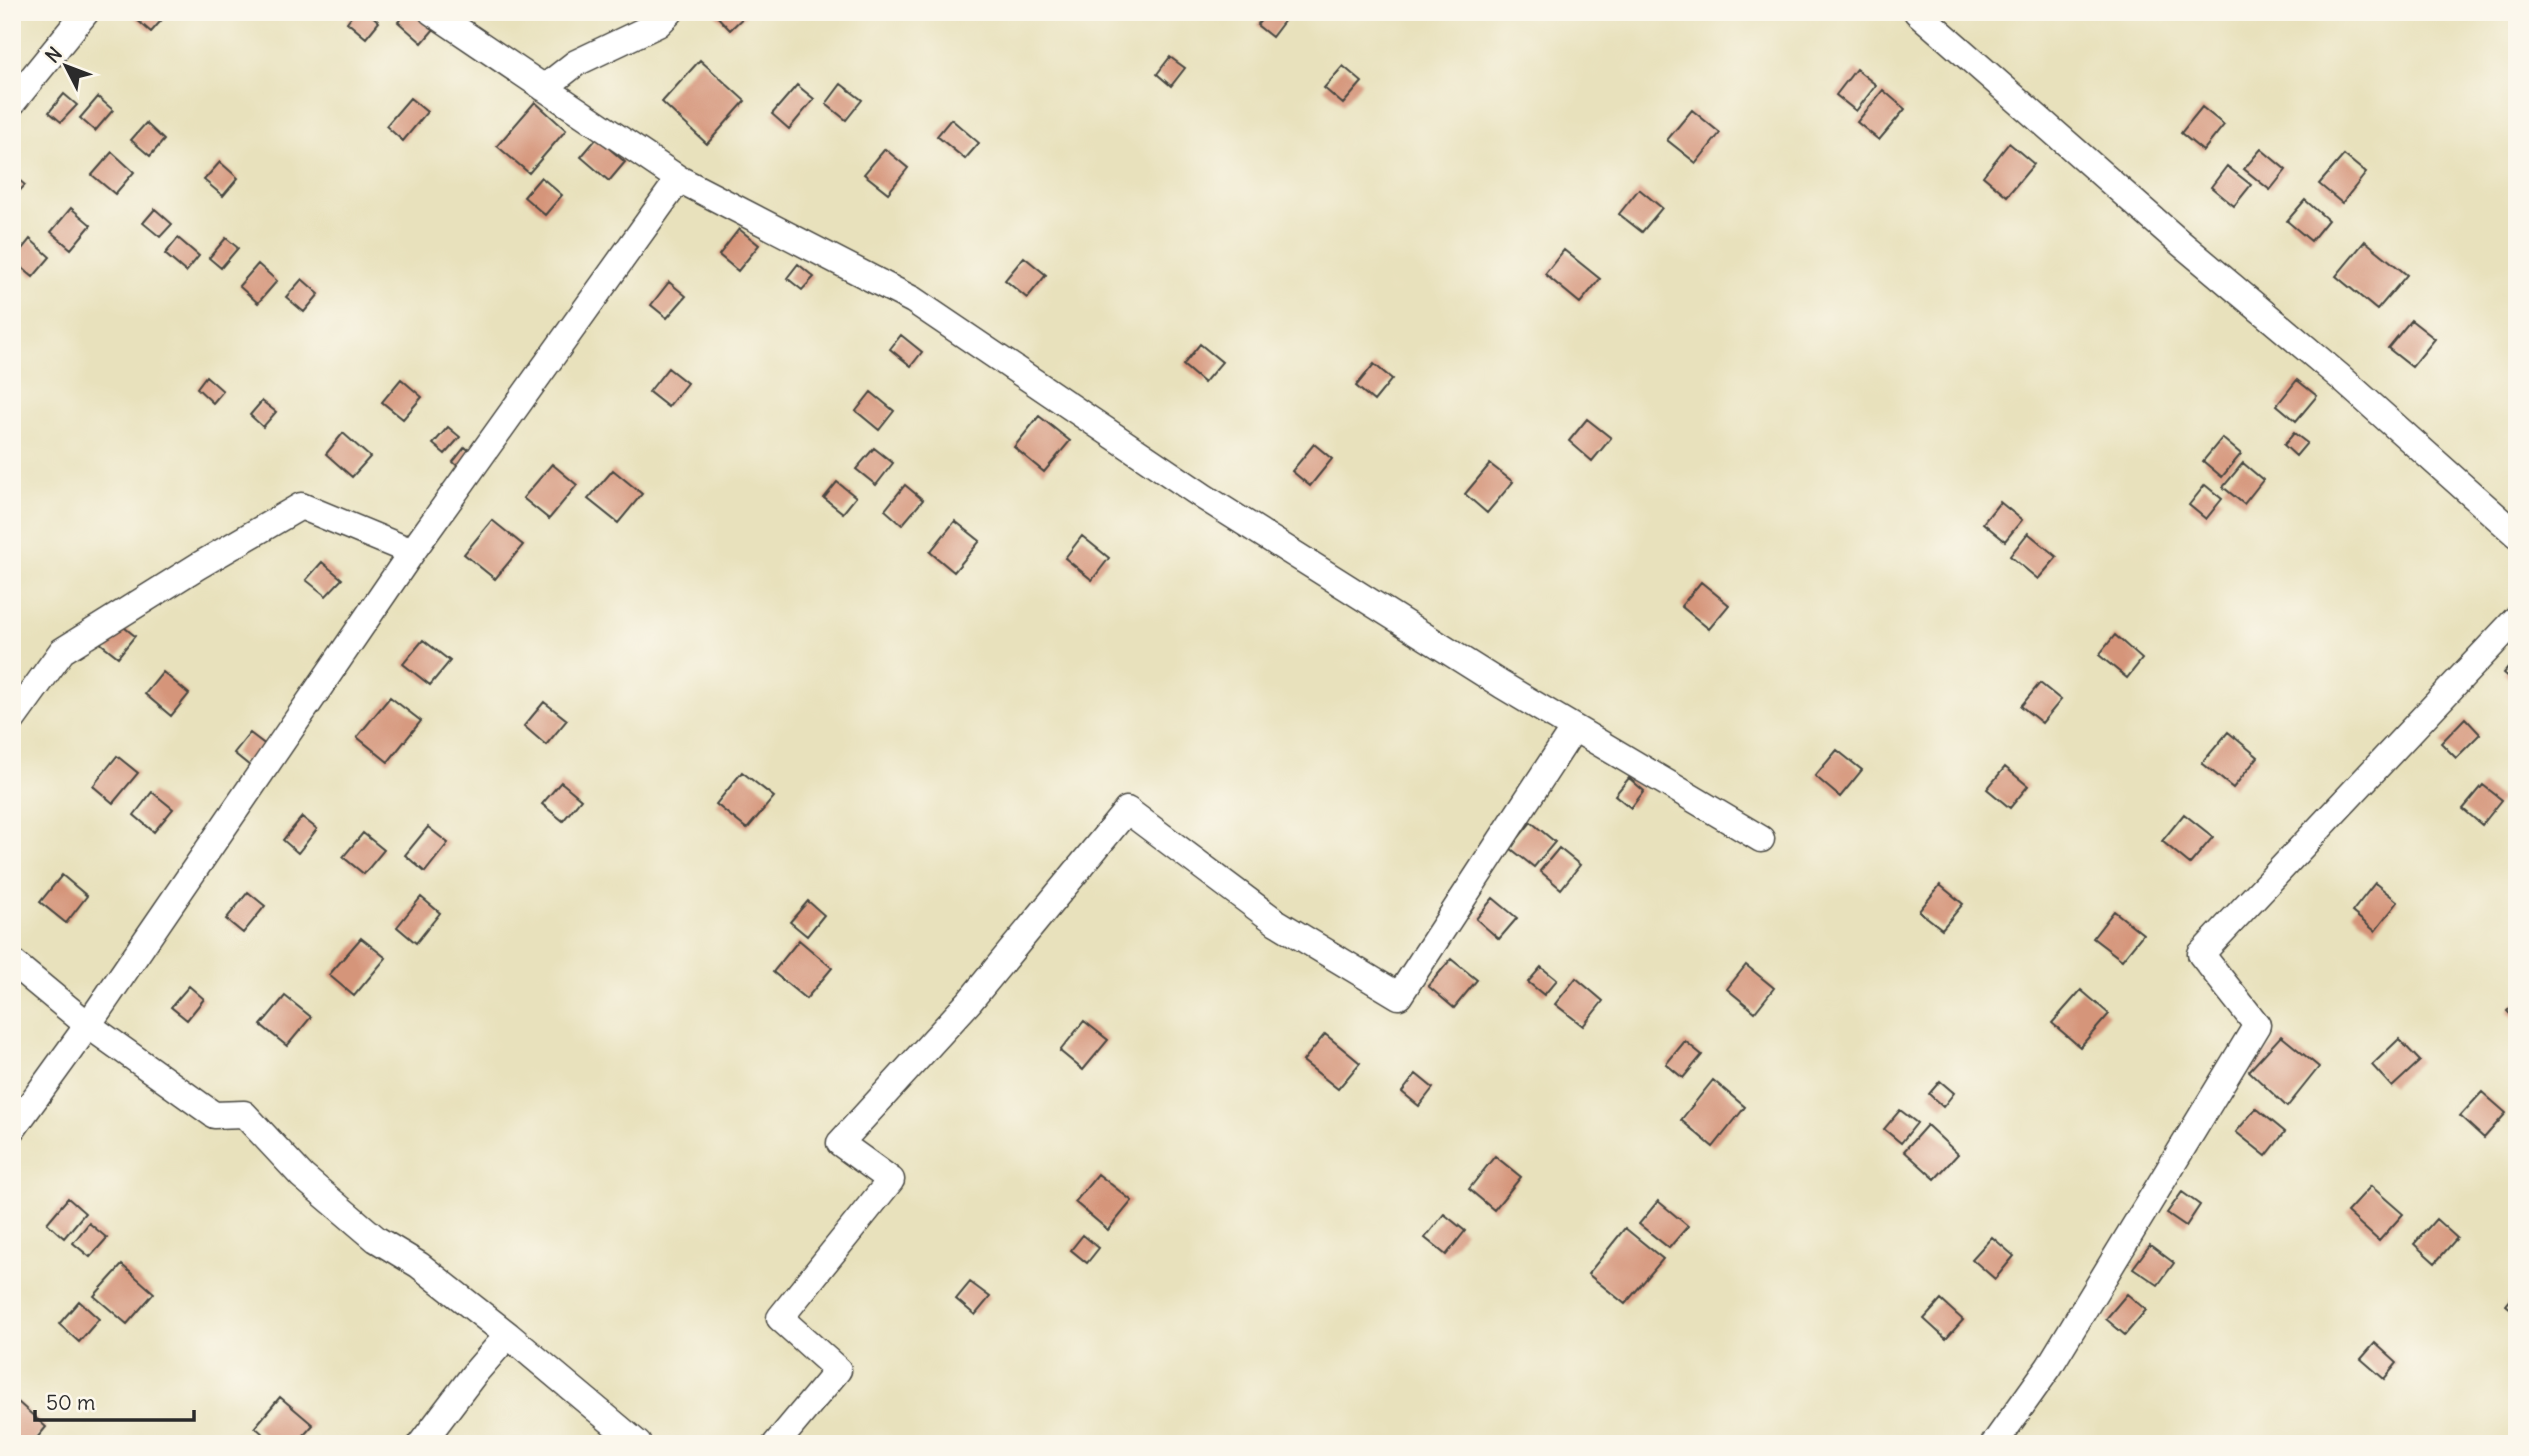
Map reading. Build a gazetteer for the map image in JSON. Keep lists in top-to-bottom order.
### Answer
{
  "scale_bar": "50 m",
  "north": "top left"
}
